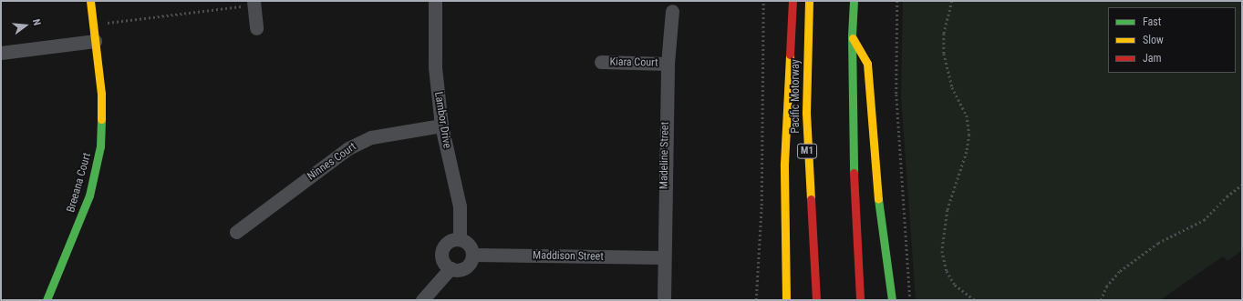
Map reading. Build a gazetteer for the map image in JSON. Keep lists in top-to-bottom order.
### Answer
{
  "streets": {
    "main road": ["Pacific Motorway", "M1", "Breeana Court"],
    "street": [
      "Kiara Court",
      "Lambor Drive",
      "Madeline Street",
      "Ninnes Court",
      "Maddison Street"
    ]
  },
  "crossings": [
    ["Kiara Court", "Madeline Street"],
    ["Lambor Drive", "Ninnes Court"],
    ["Lambor Drive", "Maddison Street"],
    ["Madeline Street", "Maddison Street"]
  ],
  "legend": ["Fast", "Slow", "Jam"],
  "north": "right"
}
